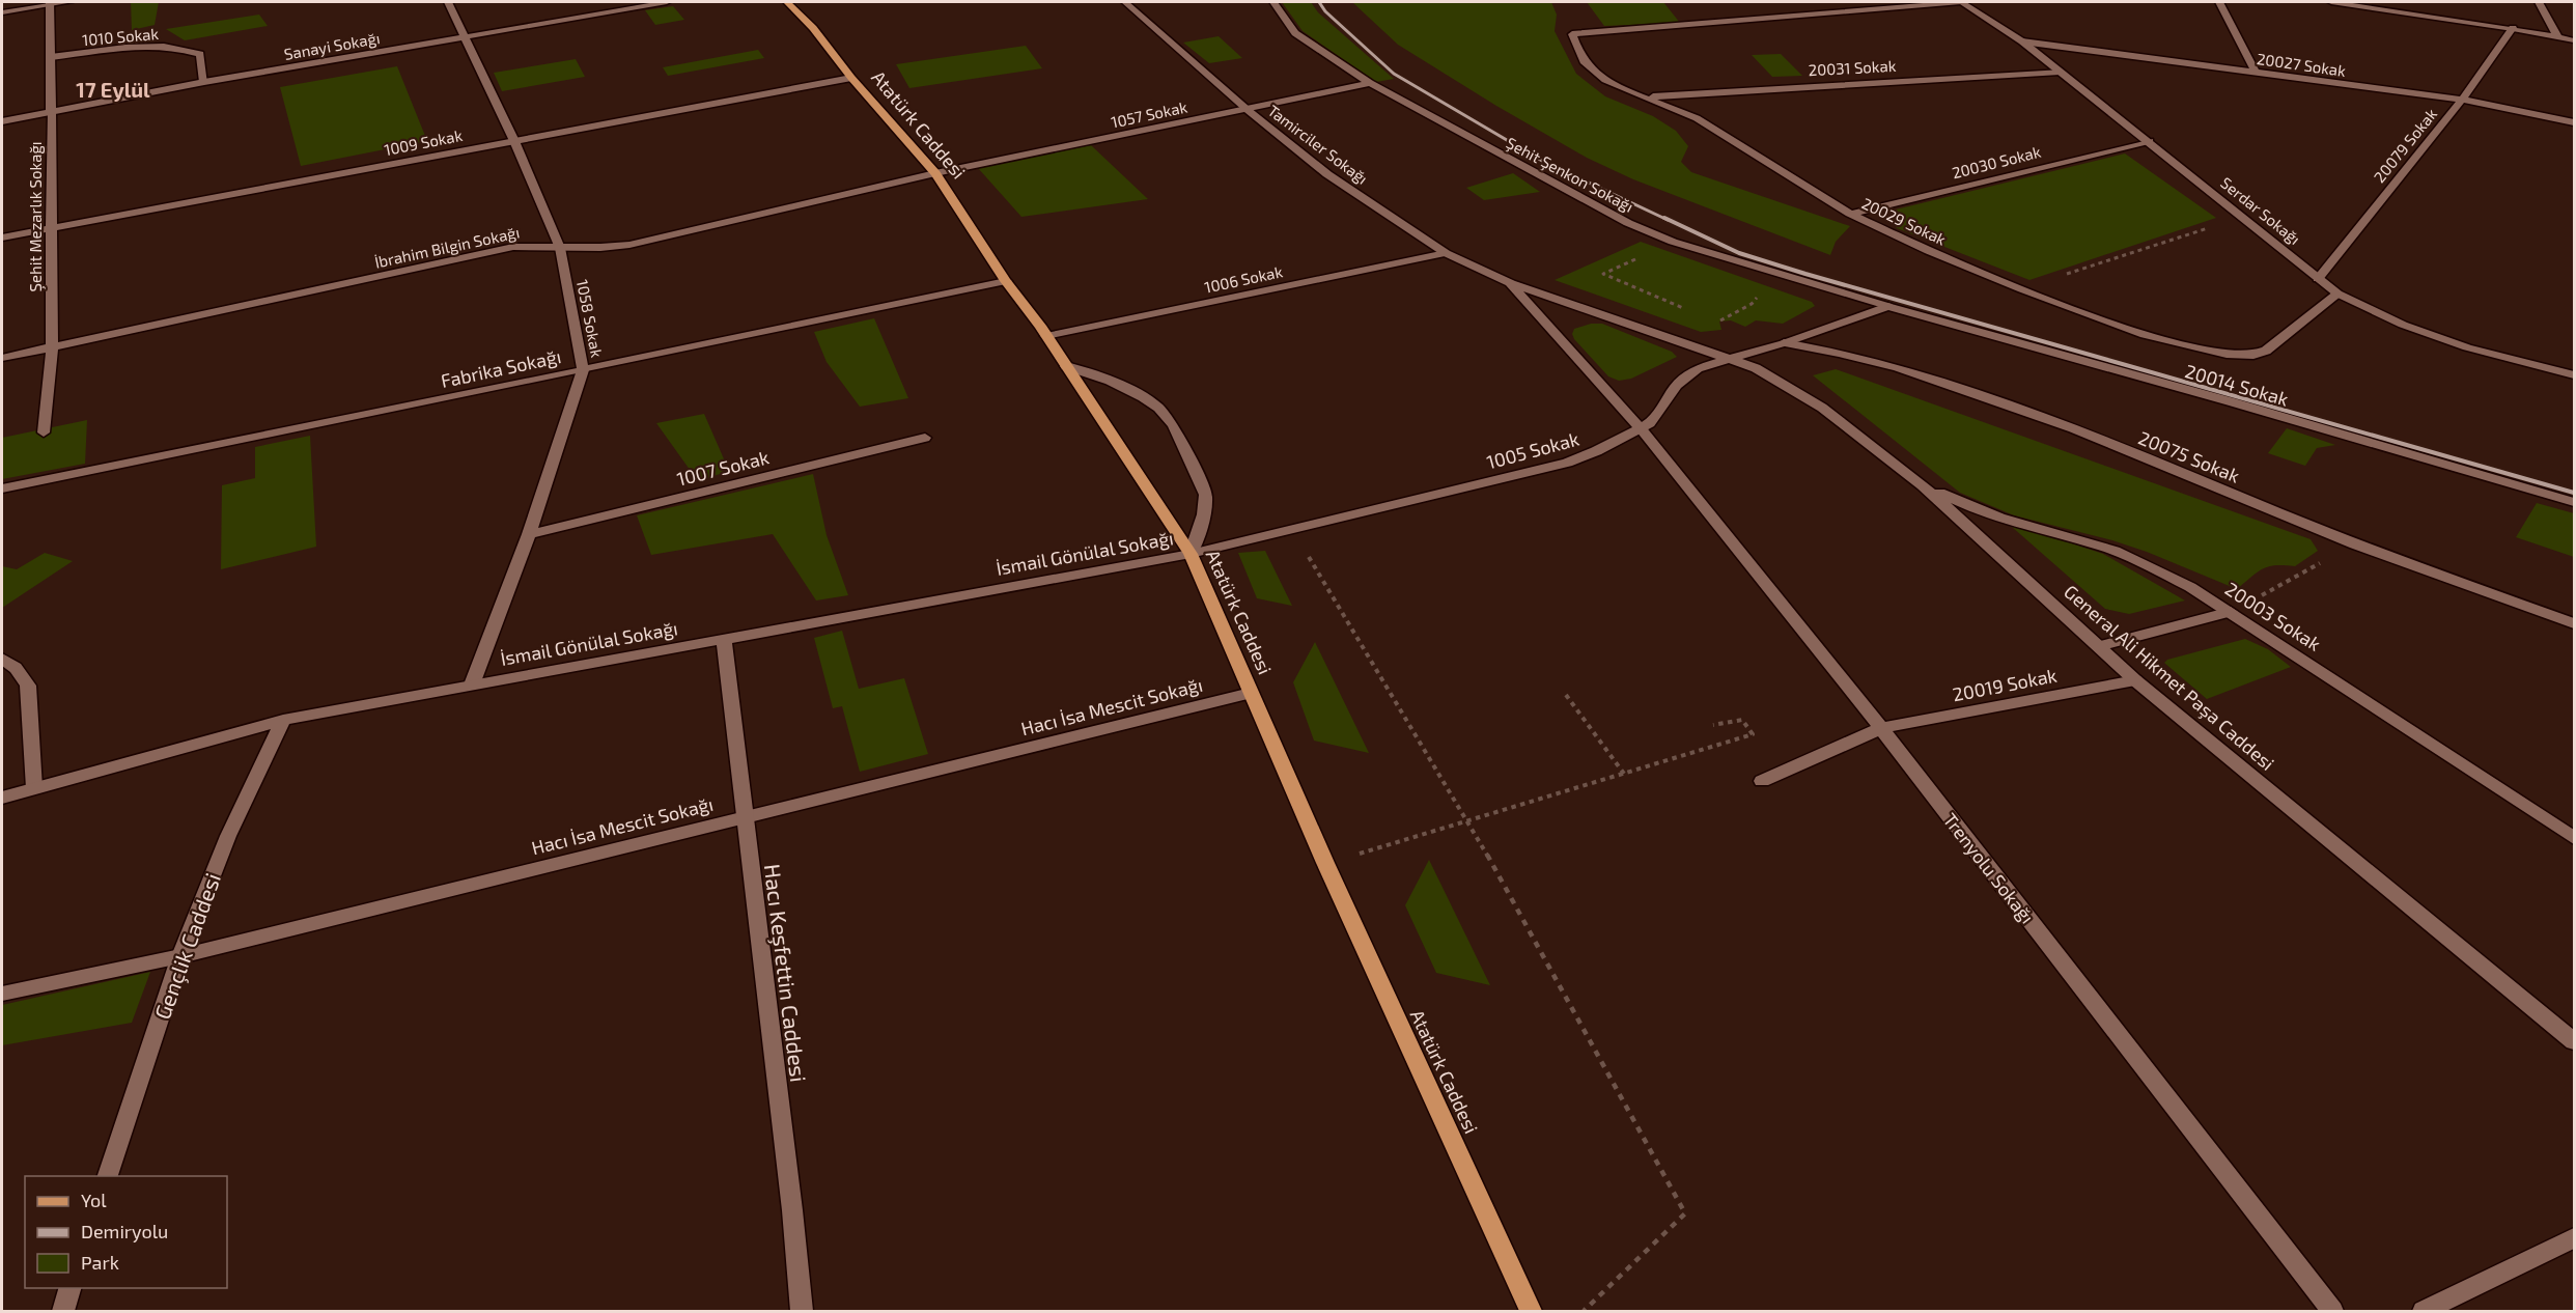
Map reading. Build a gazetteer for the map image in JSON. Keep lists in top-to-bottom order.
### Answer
{
  "streets": {
    "main road": ["Atatürk Caddesi"],
    "street": [
      "1010 Sokak",
      "Sanayi Sokağı",
      "20027 Sokak",
      "20031 Sokak",
      "1057 Sokak",
      "1009 Sokak",
      "Tamirciler Sokağı",
      "20079 Sokak",
      "20030 Sokak",
      "Şehit Şenkon Sokağı",
      "Serdar Sokağı",
      "Şehit Mezarlık Sokağı",
      "20029 Sokak",
      "İbrahim Bilgin Sokağı",
      "1006 Sokak",
      "1058 Sokak",
      "Fabrika Sokağı",
      "20014 Sokak",
      "1005 Sokak",
      "20075 Sokak",
      "1007 Sokak",
      "İsmail Gönülal Sokağı",
      "20003 Sokak",
      "General Ali Hikmet Paşa Caddesi",
      "20019 Sokak",
      "Hacı İsa Mescit Sokağı",
      "Trenyolu Sokağı",
      "Gençlik Caddesi",
      "Hacı Keşfettin Caddesi"
    ]
  },
  "crossings": [
    ["1010 Sokak", "Sanayi Sokağı"],
    ["1010 Sokak", "Şehit Mezarlık Sokağı"],
    ["Sanayi Sokağı", "Şehit Mezarlık Sokağı"],
    ["Sanayi Sokağı", "1058 Sokak"],
    ["20027 Sokak", "20079 Sokak"],
    ["20027 Sokak", "Serdar Sokağı"],
    ["20031 Sokak", "Serdar Sokağı"],
    ["20031 Sokak", "20029 Sokak"],
    ["1057 Sokak", "Atatürk Caddesi"],
    ["1057 Sokak", "Tamirciler Sokağı"],
    ["1057 Sokak", "Şehit Şenkon Sokağı"],
    ["1057 Sokak", "İbrahim Bilgin Sokağı"],
    ["Atatürk Caddesi", "1009 Sokak"],
    ["Atatürk Caddesi", "İbrahim Bilgin Sokağı"],
    ["Atatürk Caddesi", "1006 Sokak"],
    ["Atatürk Caddesi", "Fabrika Sokağı"],
    ["Atatürk Caddesi", "1005 Sokak"],
    ["Atatürk Caddesi", "İsmail Gönülal Sokağı"],
    ["Atatürk Caddesi", "Hacı İsa Mescit Sokağı"],
    ["1009 Sokak", "Şehit Mezarlık Sokağı"],
    ["1009 Sokak", "1058 Sokak"],
    ["Tamirciler Sokağı", "1006 Sokak"],
    ["Tamirciler Sokağı", "1005 Sokak"],
    ["Tamirciler Sokağı", "General Ali Hikmet Paşa Caddesi"],
    ["Tamirciler Sokağı", "Trenyolu Sokağı"],
    ["20079 Sokak", "Serdar Sokağı"],
    ["20030 Sokak", "Serdar Sokağı"],
    ["20030 Sokak", "20029 Sokak"],
    ["Şehit Şenkon Sokağı", "20014 Sokak"],
    ["Şehit Şenkon Sokağı", "1005 Sokak"],
    ["Serdar Sokağı", "20029 Sokak"],
    ["Şehit Mezarlık Sokağı", "İbrahim Bilgin Sokağı"],
    ["İbrahim Bilgin Sokağı", "1058 Sokak"],
    ["1058 Sokak", "Fabrika Sokağı"],
    ["1058 Sokak", "1007 Sokak"],
    ["1058 Sokak", "İsmail Gönülal Sokağı"],
    ["20014 Sokak", "1005 Sokak"],
    ["1005 Sokak", "20075 Sokak"],
    ["1005 Sokak", "İsmail Gönülal Sokağı"],
    ["1005 Sokak", "General Ali Hikmet Paşa Caddesi"],
    ["1005 Sokak", "Trenyolu Sokağı"],
    ["İsmail Gönülal Sokağı", "Gençlik Caddesi"],
    ["İsmail Gönülal Sokağı", "Hacı Keşfettin Caddesi"],
    ["20003 Sokak", "General Ali Hikmet Paşa Caddesi"],
    ["General Ali Hikmet Paşa Caddesi", "20019 Sokak"],
    ["20019 Sokak", "Trenyolu Sokağı"],
    ["Hacı İsa Mescit Sokağı", "Gençlik Caddesi"],
    ["Hacı İsa Mescit Sokağı", "Hacı Keşfettin Caddesi"]
  ],
  "districts": ["17 Eylül"],
  "legend": ["Yol", "Demiryolu", "Park"]
}
